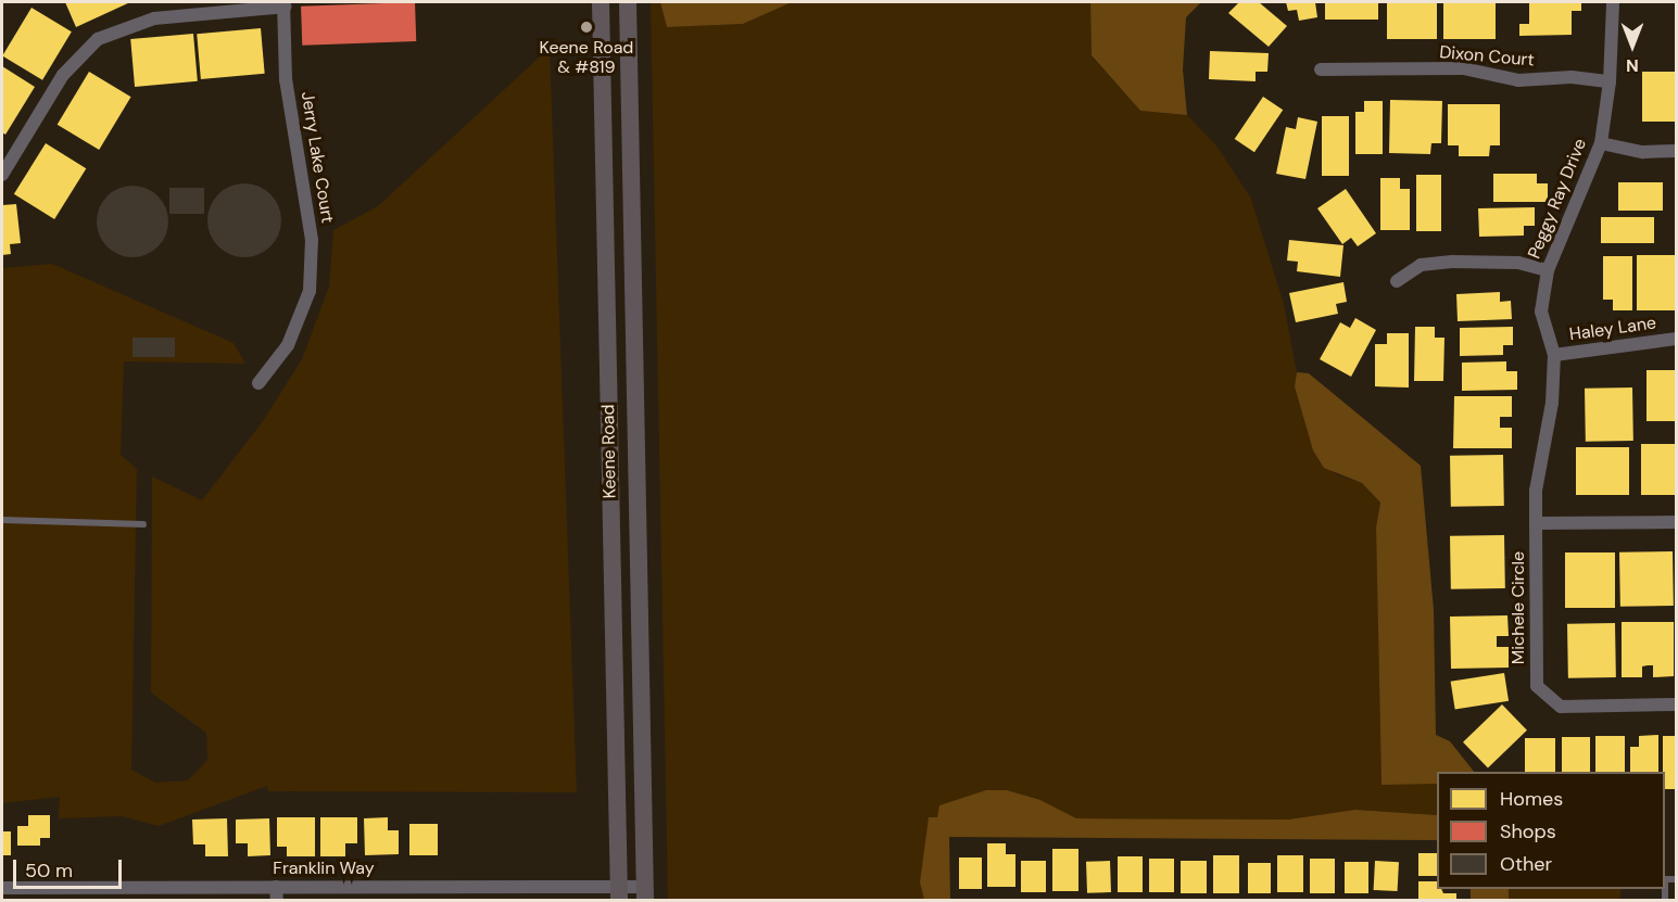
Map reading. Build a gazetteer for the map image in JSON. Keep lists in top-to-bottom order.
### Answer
{
  "streets": {
    "main road": ["Keene Road"],
    "street": [
      "Dixon Court",
      "Jerry Lake Court",
      "Peggy Ray Drive",
      "Haley Lane",
      "Michele Circle",
      "Franklin Way"
    ]
  },
  "crossings": [
    ["Dixon Court", "Peggy Ray Drive"],
    ["Peggy Ray Drive", "Haley Lane"],
    ["Peggy Ray Drive", "Michele Circle"],
    ["Keene Road", "Franklin Way"]
  ],
  "places": ["Keene Road & #819"],
  "legend": ["Homes", "Shops", "Other"],
  "scale_bar": "50 m",
  "north": "bottom"
}
